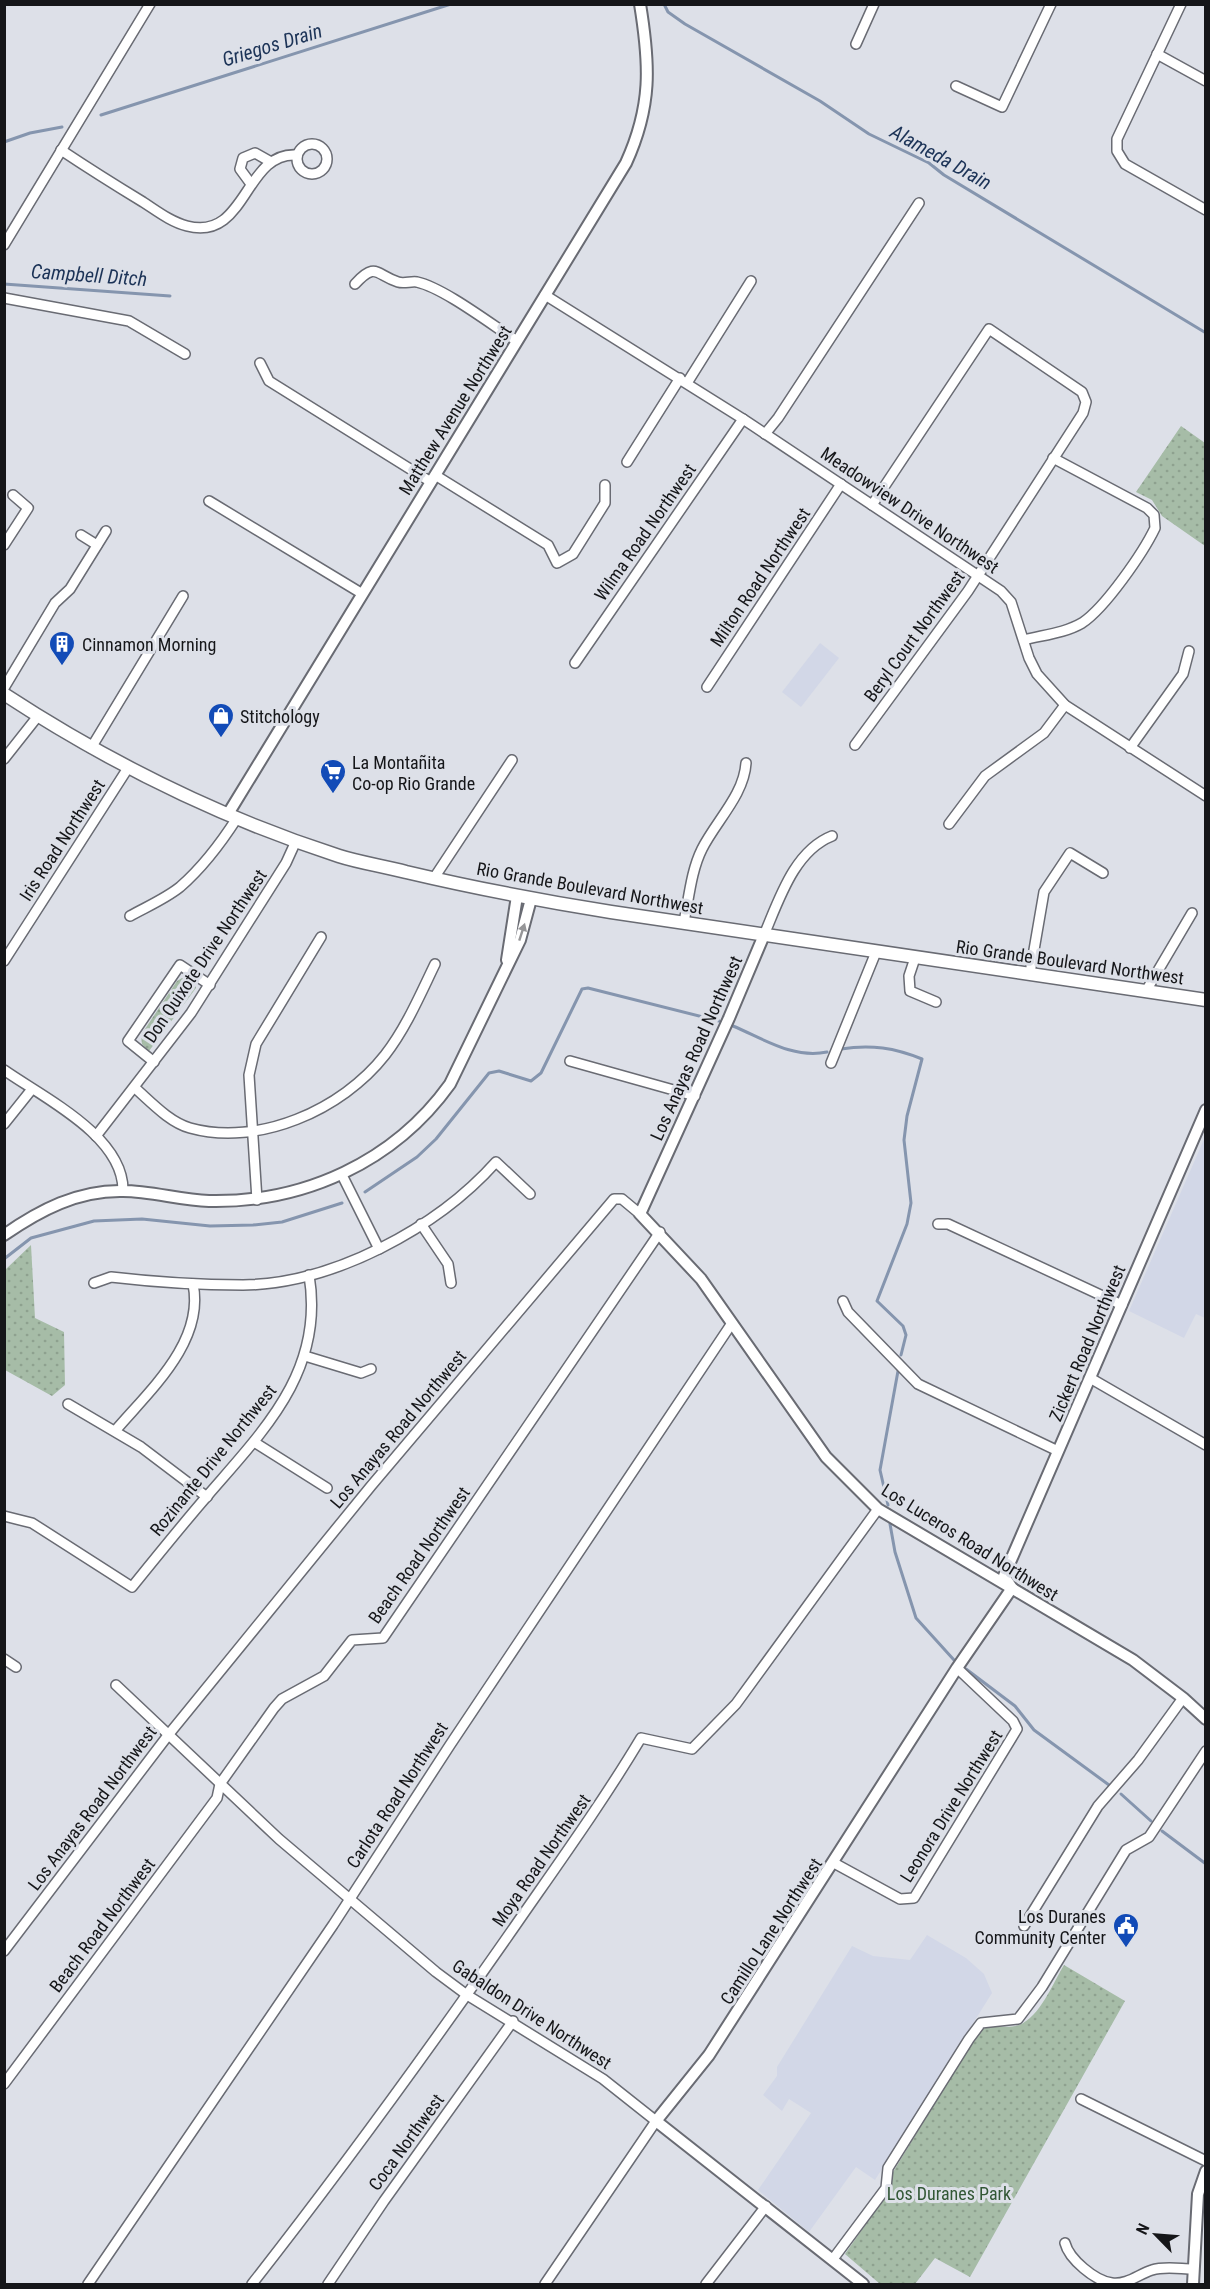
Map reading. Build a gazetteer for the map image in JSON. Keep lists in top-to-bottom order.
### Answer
{
  "streets": {
    "main road": ["Rio Grande Boulevard Northwest"],
    "street": [
      "Matthew Avenue Northwest",
      "Meadowview Drive Northwest",
      "Wilma Road Northwest",
      "Milton Road Northwest",
      "Beryl Court Northwest",
      "Iris Road Northwest",
      "Don Quixote Drive Northwest",
      "Los Anayas Road Northwest",
      "Zickert Road Northwest",
      "Rozinante Drive Northwest",
      "Los Luceros Road Northwest",
      "Beach Road Northwest",
      "Carlota Road Northwest",
      "Leonora Drive Northwest",
      "Moya Road Northwest",
      "Camillo Lane Northwest",
      "Gabaldon Drive Northwest",
      "Coca Northwest"
    ]
  },
  "crossings": [
    ["Matthew Avenue Northwest", "Meadowview Drive Northwest"],
    ["Matthew Avenue Northwest", "Rio Grande Boulevard Northwest"],
    ["Meadowview Drive Northwest", "Wilma Road Northwest"],
    ["Meadowview Drive Northwest", "Milton Road Northwest"],
    ["Meadowview Drive Northwest", "Beryl Court Northwest"],
    ["Iris Road Northwest", "Rio Grande Boulevard Northwest"],
    ["Rio Grande Boulevard Northwest", "Don Quixote Drive Northwest"],
    ["Rio Grande Boulevard Northwest", "Los Anayas Road Northwest"],
    ["Los Anayas Road Northwest", "Los Luceros Road Northwest"],
    ["Los Anayas Road Northwest", "Gabaldon Drive Northwest"],
    ["Zickert Road Northwest", "Los Luceros Road Northwest"],
    ["Zickert Road Northwest", "Camillo Lane Northwest"],
    ["Los Luceros Road Northwest", "Beach Road Northwest"],
    ["Los Luceros Road Northwest", "Carlota Road Northwest"],
    ["Los Luceros Road Northwest", "Moya Road Northwest"],
    ["Los Luceros Road Northwest", "Camillo Lane Northwest"],
    ["Beach Road Northwest", "Gabaldon Drive Northwest"],
    ["Carlota Road Northwest", "Gabaldon Drive Northwest"],
    ["Leonora Drive Northwest", "Camillo Lane Northwest"],
    ["Moya Road Northwest", "Gabaldon Drive Northwest"],
    ["Camillo Lane Northwest", "Gabaldon Drive Northwest"],
    ["Gabaldon Drive Northwest", "Coca Northwest"]
  ],
  "water": ["Griegos Drain", "Alameda Drain", "Campbell Ditch"],
  "parks": ["Los Duranes Park"],
  "places": {
    "building": ["Cinnamon Morning"],
    "shop": ["Stitchology"],
    "supermarket": ["La Montañita Co-op Rio Grande"],
    "public building": ["Los Duranes Community Center"]
  },
  "north": "top left"
}
